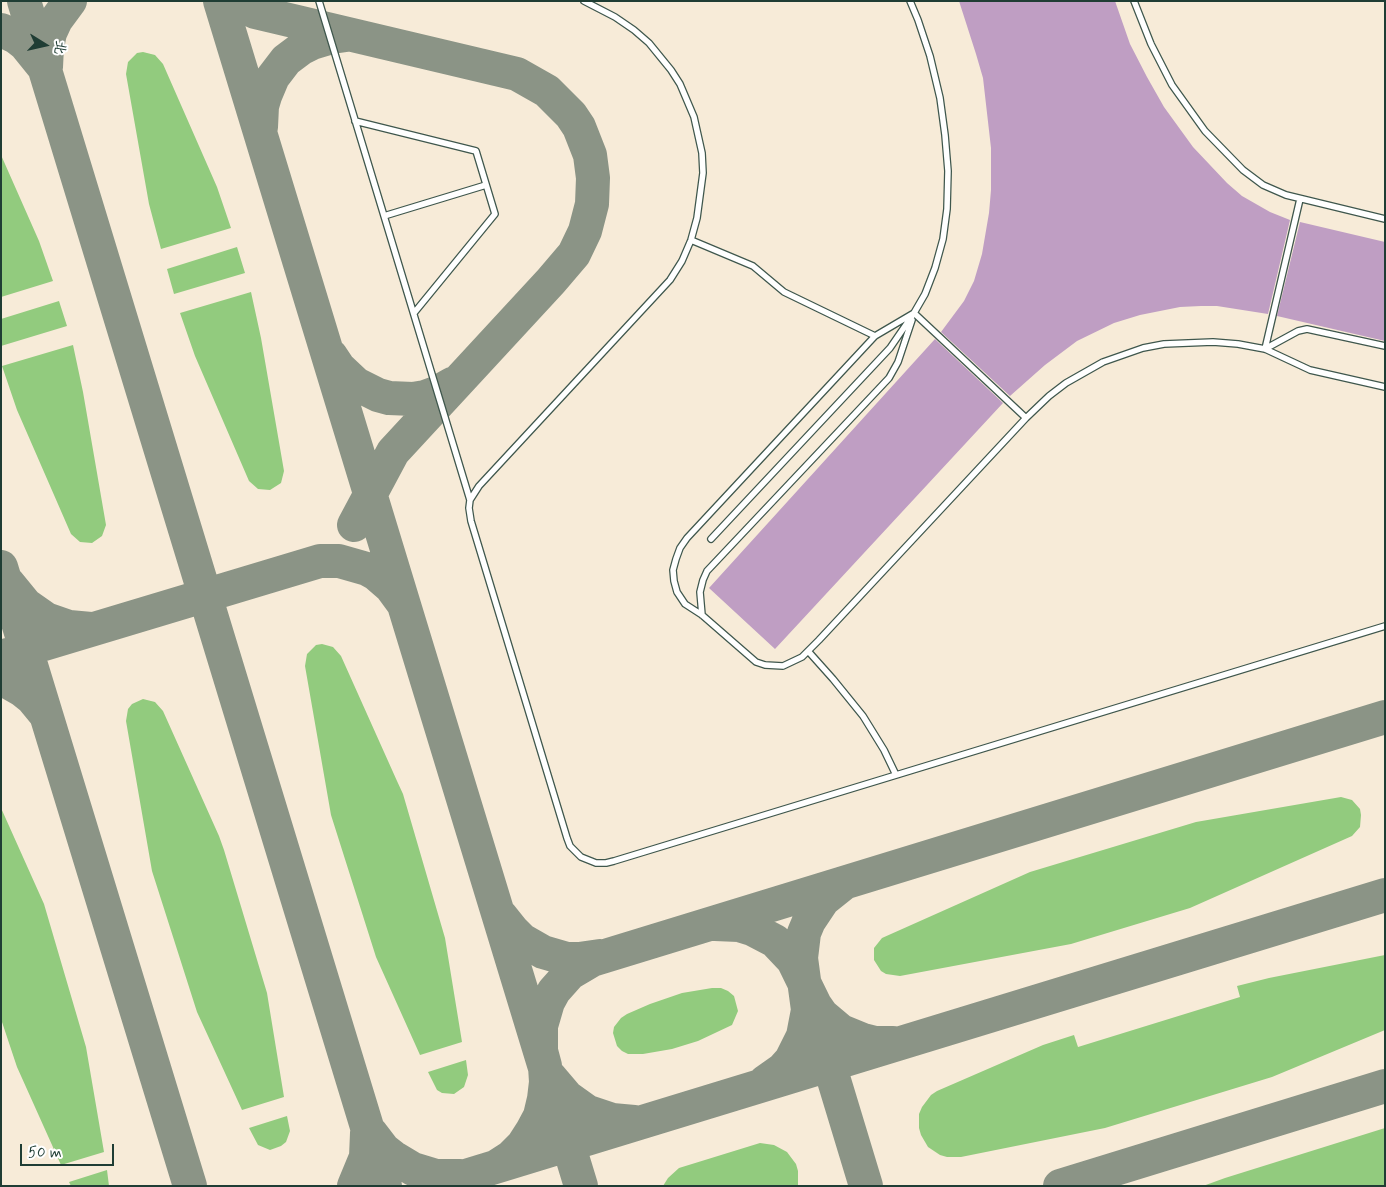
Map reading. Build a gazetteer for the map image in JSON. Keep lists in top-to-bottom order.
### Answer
{
  "scale_bar": "50 m",
  "north": "right"
}
